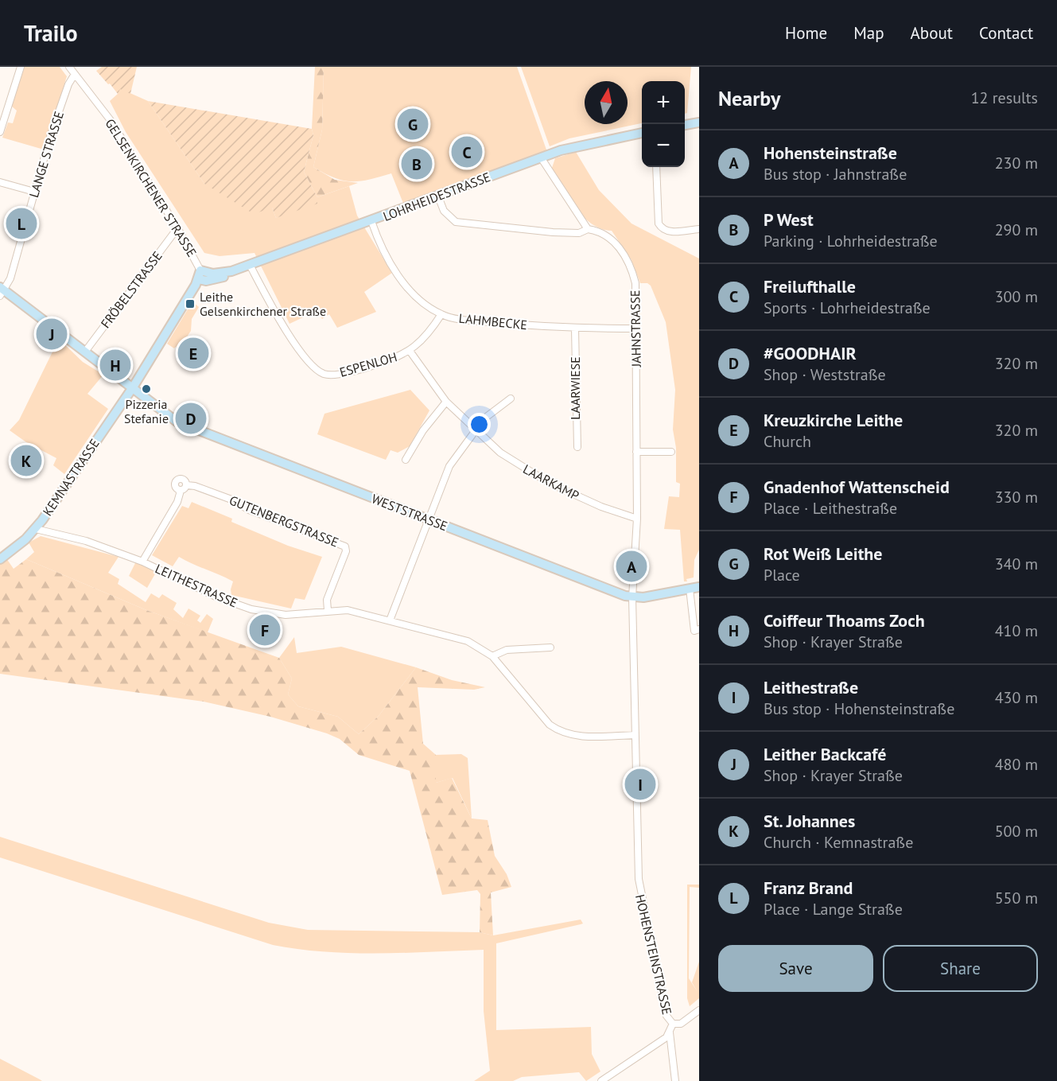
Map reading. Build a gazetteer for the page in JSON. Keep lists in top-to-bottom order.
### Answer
{
  "streets": {
    "street": [
      "LANGE STRASSE",
      "GELSENKIRCHENER STRASSE",
      "LOHRHEIDESTRASSE",
      "FRÖBELSTRASSE",
      "LAHMBECKE",
      "JAHNSTRASSE",
      "ESPENLOH",
      "LAARWIESE",
      "KEMNASTRASSE",
      "LAARKAMP",
      "WESTSTRASSE",
      "GUTENBERGSTRASSE",
      "LEITHESTRASSE",
      "HOHENSTEINSTRASSE"
    ]
  },
  "crossings": [
    ["LANGE STRASSE", "GELSENKIRCHENER STRASSE"],
    ["LANGE STRASSE", "WESTSTRASSE"],
    ["GELSENKIRCHENER STRASSE", "LOHRHEIDESTRASSE"],
    ["GELSENKIRCHENER STRASSE", "FRÖBELSTRASSE"],
    ["LOHRHEIDESTRASSE", "LAHMBECKE"],
    ["LOHRHEIDESTRASSE", "JAHNSTRASSE"],
    ["LOHRHEIDESTRASSE", "ESPENLOH"],
    ["FRÖBELSTRASSE", "WESTSTRASSE"],
    ["LAHMBECKE", "JAHNSTRASSE"],
    ["LAHMBECKE", "ESPENLOH"],
    ["LAHMBECKE", "LAARWIESE"],
    ["JAHNSTRASSE", "LAARKAMP"],
    ["JAHNSTRASSE", "WESTSTRASSE"],
    ["JAHNSTRASSE", "HOHENSTEINSTRASSE"],
    ["ESPENLOH", "LAARKAMP"],
    ["KEMNASTRASSE", "WESTSTRASSE"],
    ["KEMNASTRASSE", "LEITHESTRASSE"],
    ["WESTSTRASSE", "HOHENSTEINSTRASSE"],
    ["GUTENBERGSTRASSE", "LEITHESTRASSE"],
    ["LEITHESTRASSE", "HOHENSTEINSTRASSE"]
  ],
  "places": {
    "transit": ["Leithe Gelsenkirchener Straße"],
    "other": ["Pizzeria Stefanie"]
  },
  "north": "top",
  "page": {
    "header": "Trailo",
    "nav": [
      "Home",
      "Map",
      "About",
      "Contact"
    ],
    "heading": ["Nearby", "12 results"],
    "map_buttons": ["+", "−"],
    "pins": [
      "G",
      "C",
      "B",
      "L",
      "J",
      "E",
      "H",
      "D",
      "K",
      "A",
      "F",
      "I"
    ],
    "list": [
      {
        "mark": "A",
        "name": "Hohensteinstraße",
        "note": "Bus stop · Jahnstraße",
        "value": "230 m"
      },
      {
        "mark": "B",
        "name": "P West",
        "note": "Parking · Lohrheidestraße",
        "value": "290 m"
      },
      {
        "mark": "C",
        "name": "Freilufthalle",
        "note": "Sports · Lohrheidestraße",
        "value": "300 m"
      },
      {
        "mark": "D",
        "name": "#GOODHAIR",
        "note": "Shop · Weststraße",
        "value": "320 m"
      },
      {
        "mark": "E",
        "name": "Kreuzkirche Leithe",
        "note": "Church",
        "value": "320 m"
      },
      {
        "mark": "F",
        "name": "Gnadenhof Wattenscheid",
        "note": "Place · Leithestraße",
        "value": "330 m"
      },
      {
        "mark": "G",
        "name": "Rot Weiß Leithe",
        "note": "Place",
        "value": "340 m"
      },
      {
        "mark": "H",
        "name": "Coiffeur Thoams Zoch",
        "note": "Shop · Krayer Straße",
        "value": "410 m"
      },
      {
        "mark": "I",
        "name": "Leithestraße",
        "note": "Bus stop · Hohensteinstraße",
        "value": "430 m"
      },
      {
        "mark": "J",
        "name": "Leither Backcafé",
        "note": "Shop · Krayer Straße",
        "value": "480 m"
      },
      {
        "mark": "K",
        "name": "St. Johannes",
        "note": "Church · Kemnastraße",
        "value": "500 m"
      },
      {
        "mark": "L",
        "name": "Franz Brand",
        "note": "Place · Lange Straße",
        "value": "550 m"
      }
    ],
    "buttons": ["Save", "Share"]
  }
}
